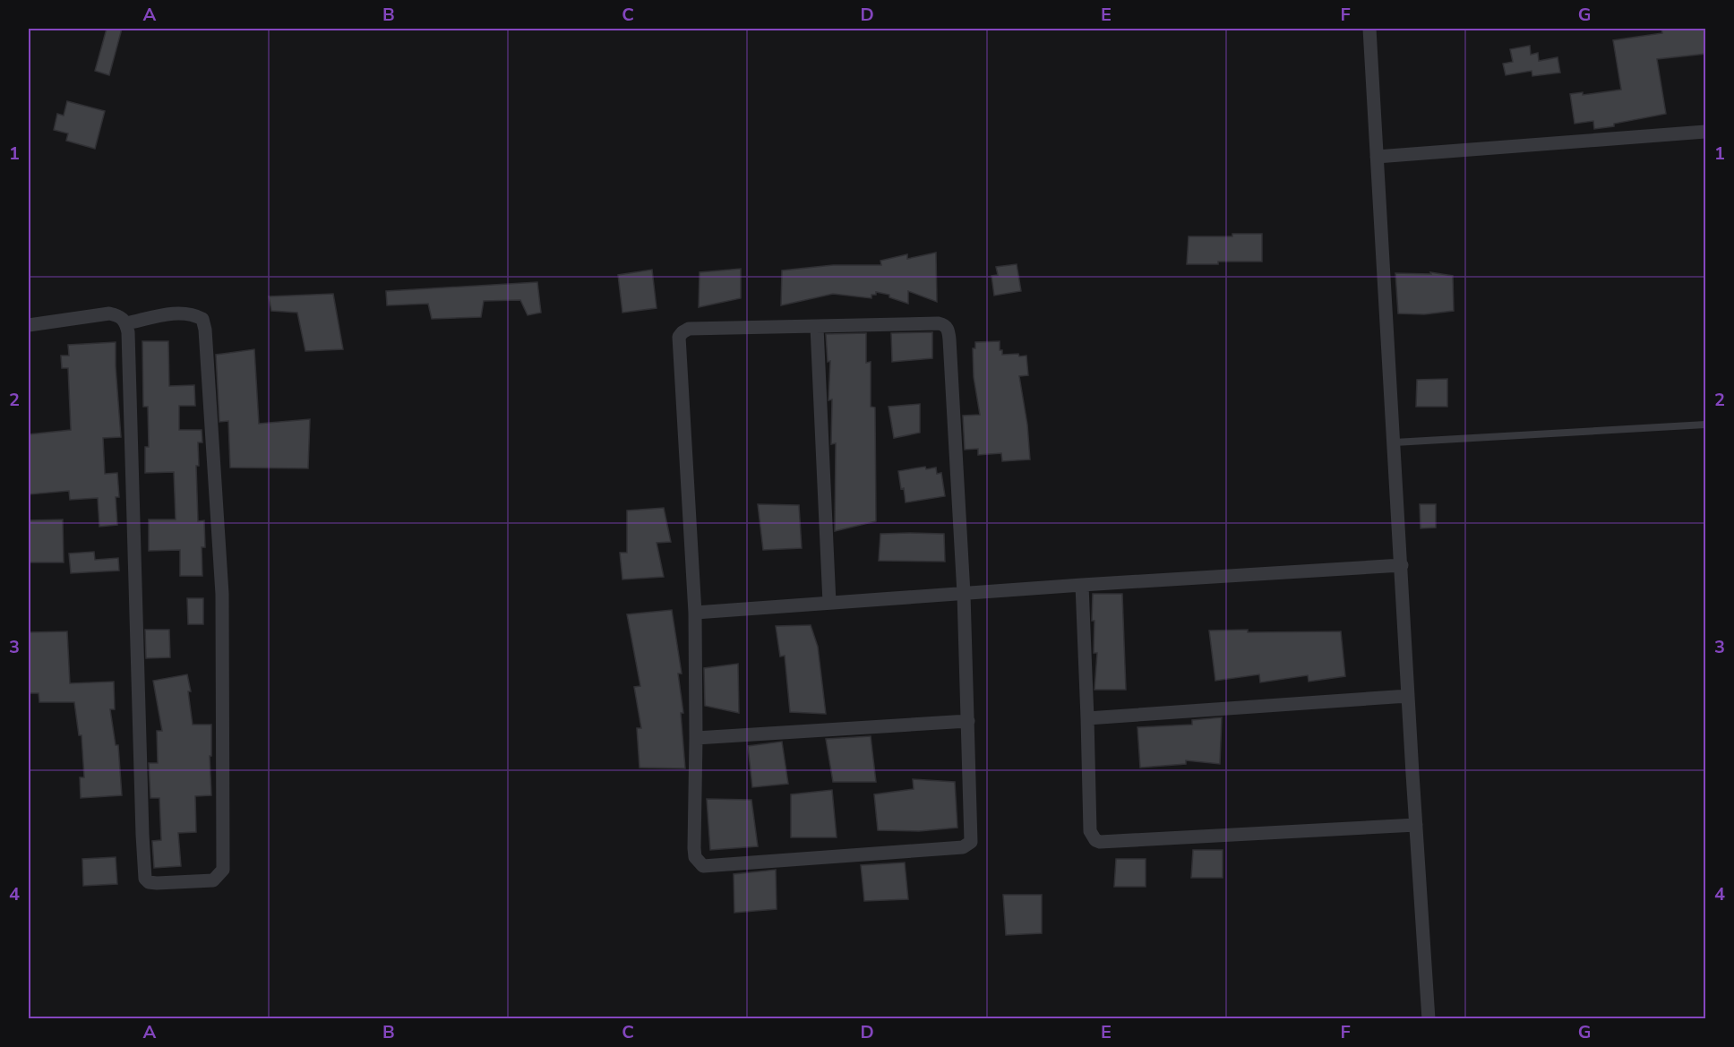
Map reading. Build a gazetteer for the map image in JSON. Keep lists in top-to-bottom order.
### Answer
{
  "grid": {
    "columns": [
      "A",
      "B",
      "C",
      "D",
      "E",
      "F",
      "G"
    ],
    "rows": [
      "1",
      "2",
      "3",
      "4"
    ]
  }
}
